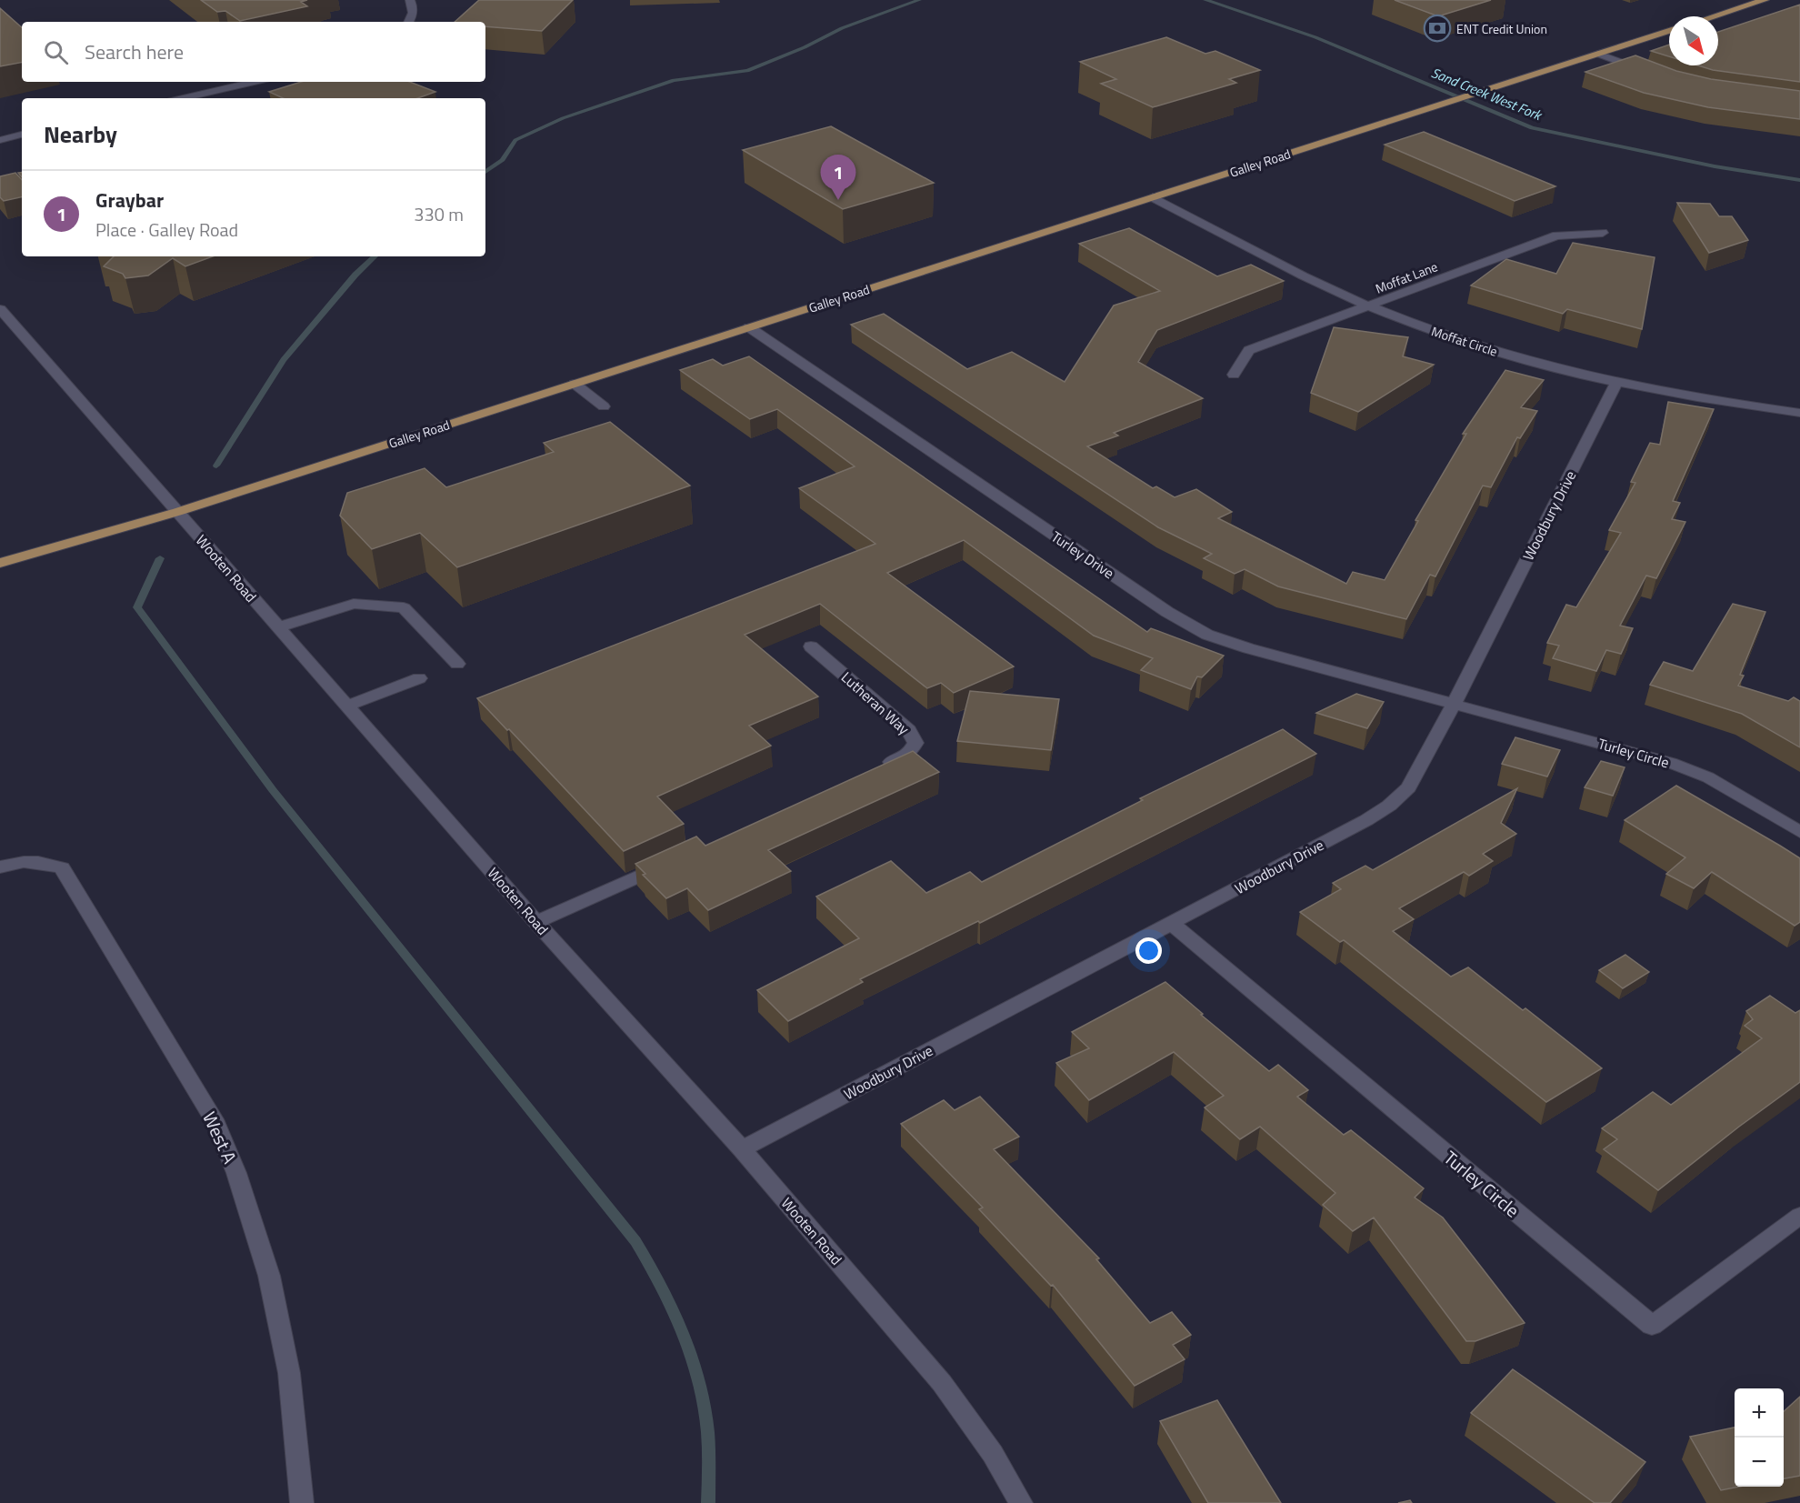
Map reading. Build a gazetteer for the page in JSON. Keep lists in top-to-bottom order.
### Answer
{
  "streets": {
    "main road": ["Galley Road"],
    "street": [
      "Moffat Lane",
      "Moffat Circle",
      "Woodbury Drive",
      "Turley Drive",
      "Wooten Road",
      "Lutheran Way",
      "Turley Circle",
      "West A"
    ]
  },
  "crossings": [
    ["Galley Road", "Moffat Circle"],
    ["Galley Road", "Turley Drive"],
    ["Galley Road", "Wooten Road"],
    ["Moffat Lane", "Moffat Circle"],
    ["Moffat Circle", "Woodbury Drive"],
    ["Woodbury Drive", "Turley Drive"],
    ["Woodbury Drive", "Wooten Road"],
    ["Woodbury Drive", "Turley Circle"],
    ["Turley Drive", "Turley Circle"]
  ],
  "water": ["Sand Creek West Fork"],
  "places": {
    "bank": ["ENT Credit Union"]
  },
  "north": "bottom right",
  "page": {
    "search": "Search here",
    "heading": "Nearby",
    "pins": "1",
    "list": [
      {
        "mark": "1",
        "name": "Graybar",
        "note": "Place · Galley Road",
        "value": "330 m"
      }
    ],
    "map_buttons": ["+", "−"]
  }
}
